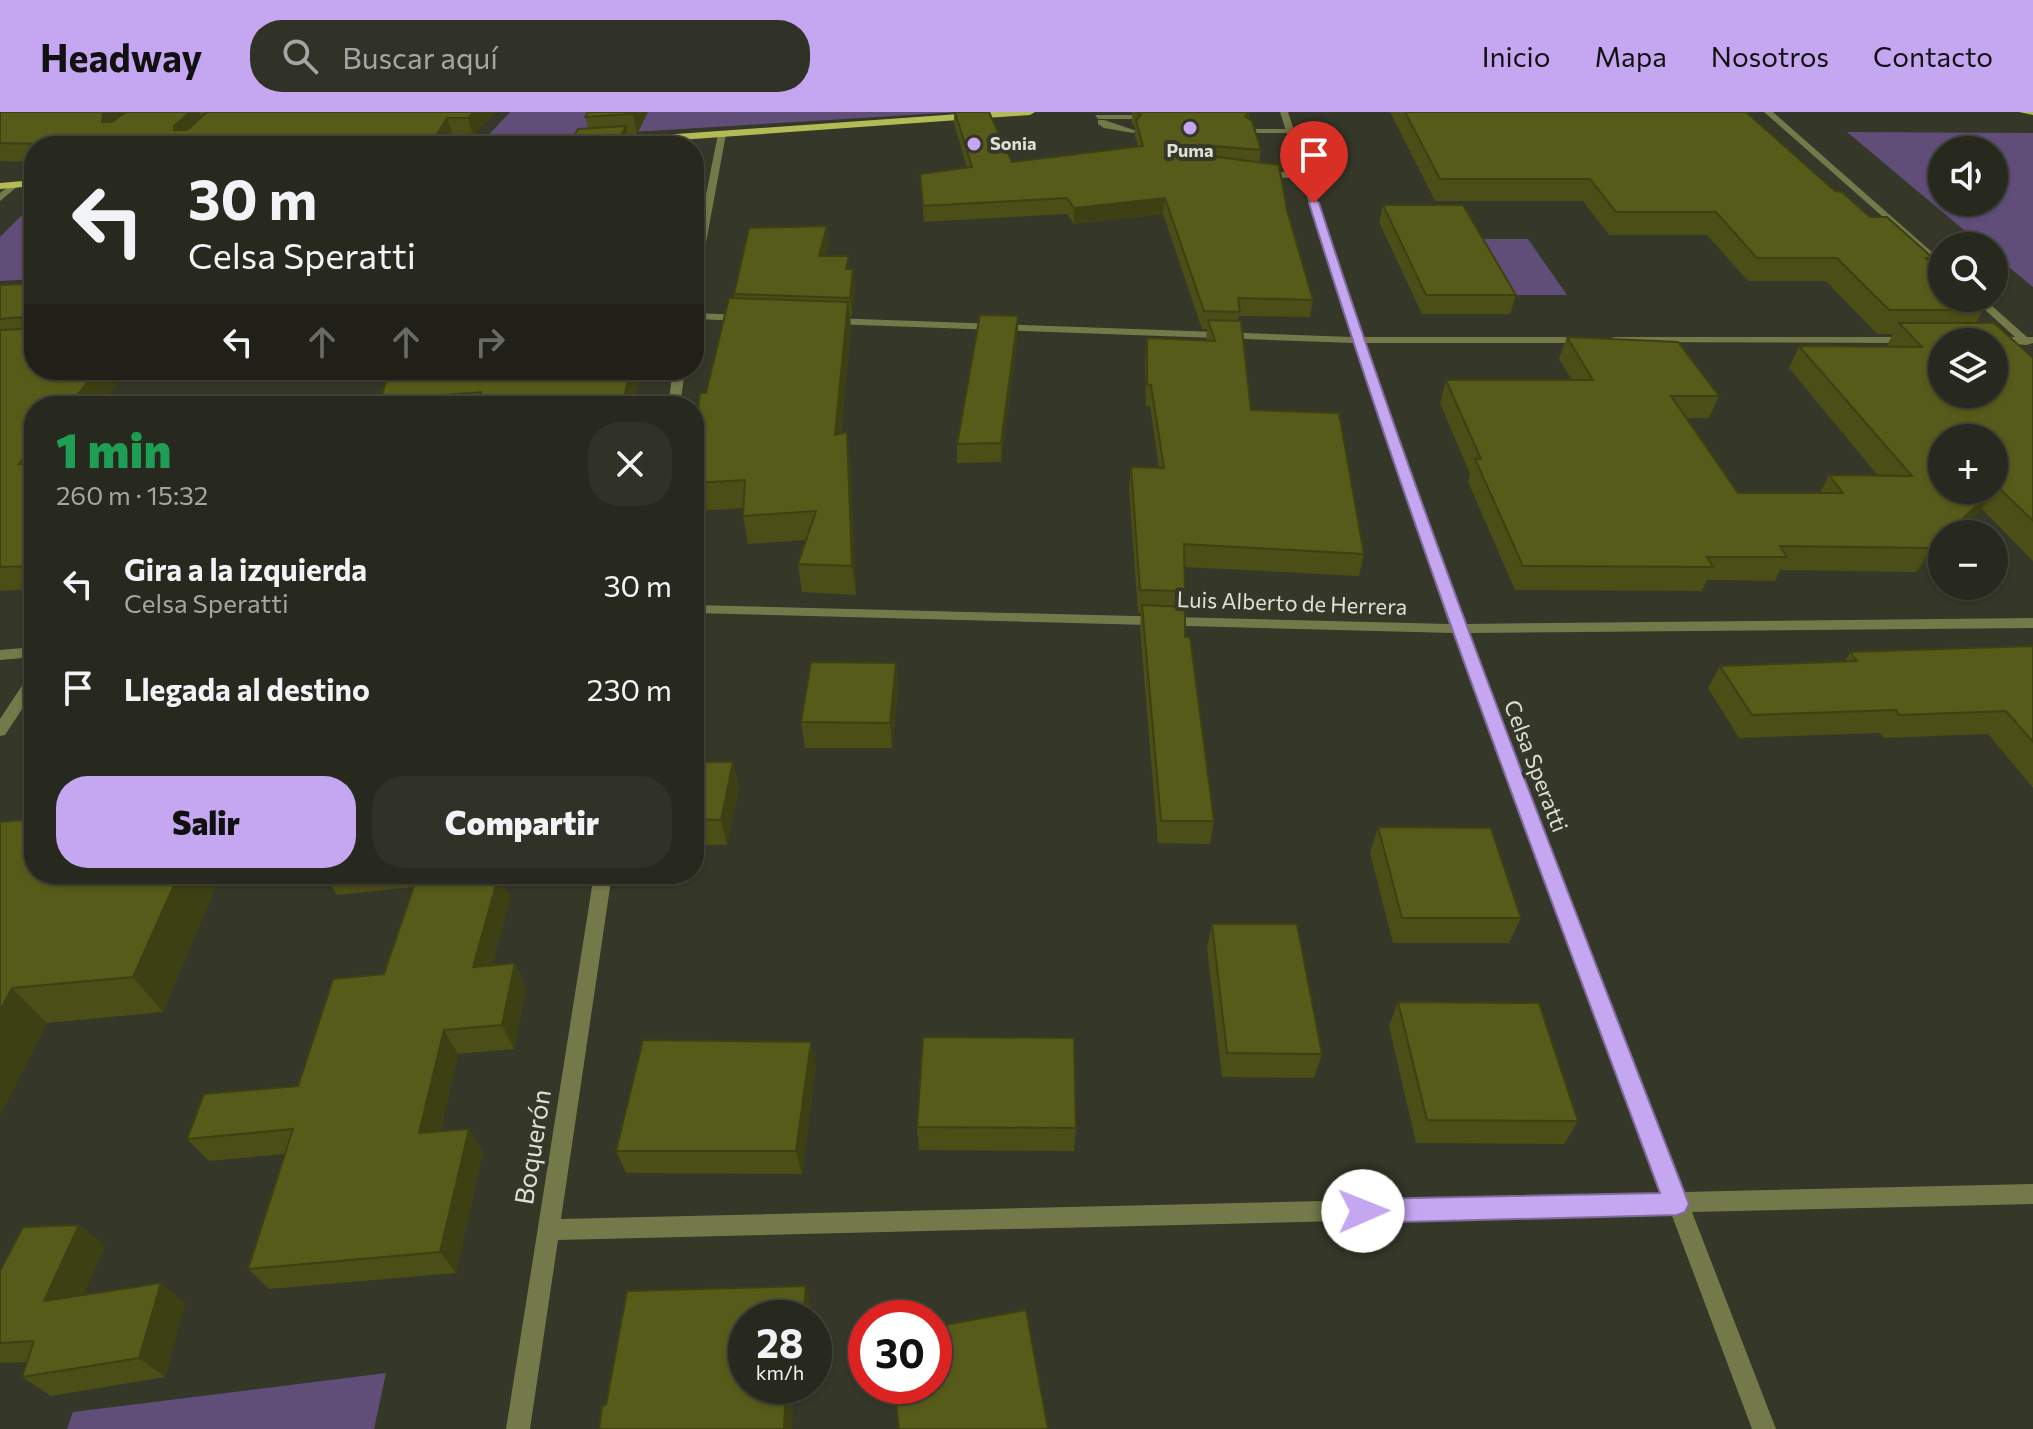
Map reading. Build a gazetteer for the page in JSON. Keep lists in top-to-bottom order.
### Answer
{
  "streets": {
    "street": ["Luis Alberto de Herrera", "Celsa Speratti", "Boquerón"]
  },
  "crossings": [
    ["Luis Alberto de Herrera", "Celsa Speratti"]
  ],
  "places": ["Puma", "Sonia"],
  "page": {
    "header": "Headway",
    "search": "Buscar aquí",
    "nav": [
      "Inicio",
      "Mapa",
      "Nosotros",
      "Contacto"
    ],
    "map_buttons": ["+", "−"],
    "turn": ["30 m", "Celsa Speratti"],
    "heading": ["1 min", "260 m · 15:32"],
    "list": [
      {
        "name": "Gira a la izquierda",
        "note": "Celsa Speratti",
        "value": "30 m"
      },
      {
        "name": "Llegada al destino",
        "value": "230 m"
      }
    ],
    "buttons": ["Salir", "Compartir"],
    "speed": "28 km/h",
    "limit": "30"
  }
}
